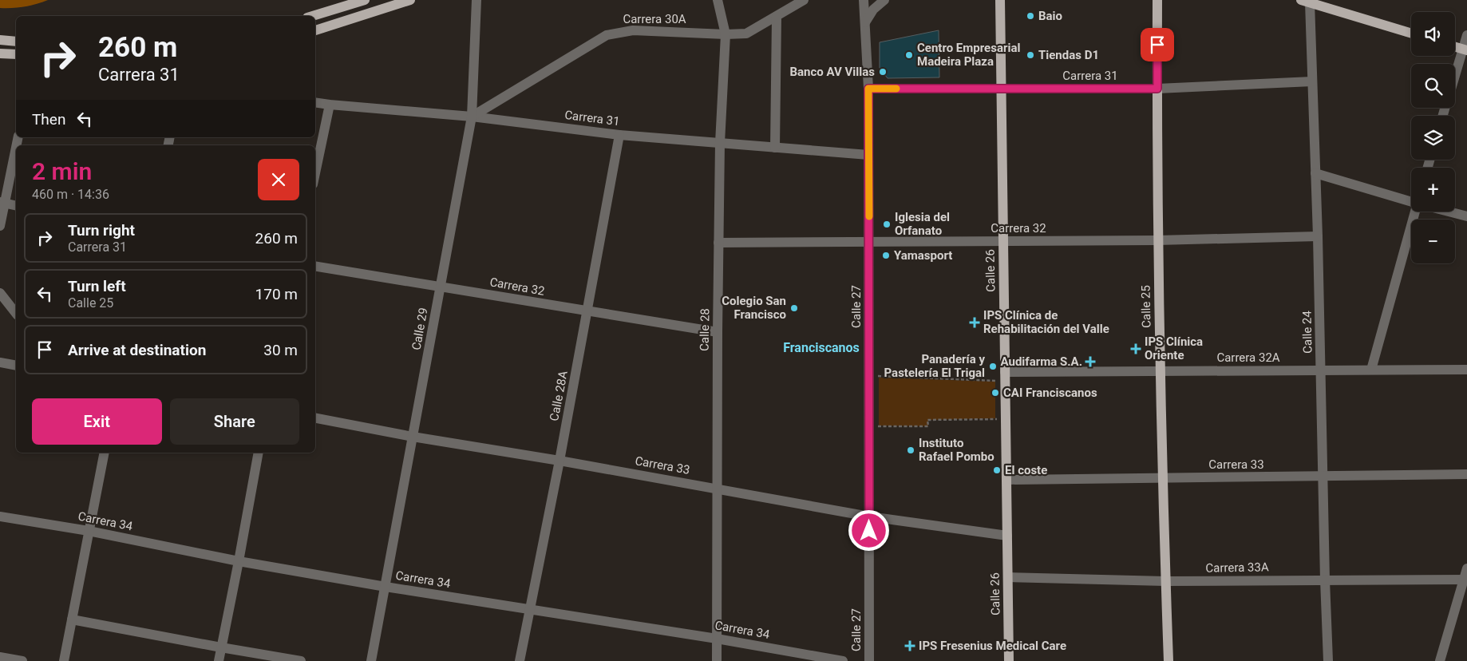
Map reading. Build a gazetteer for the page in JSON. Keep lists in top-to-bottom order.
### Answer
{
  "streets": {
    "main road": ["Calle 26", "Calle 25"],
    "street": [
      "Carrera 30A",
      "Carrera 31",
      "Carrera 32",
      "Calle 27",
      "Calle 29",
      "Calle 28",
      "Calle 24",
      "Carrera 32A",
      "Calle 28A",
      "Carrera 33",
      "Carrera 34",
      "Carrera 33A"
    ]
  },
  "crossings": [
    ["Carrera 30A", "Carrera 31"],
    ["Carrera 30A", "Calle 29"],
    ["Carrera 30A", "Calle 28"],
    ["Carrera 31", "Calle 26"],
    ["Carrera 31", "Calle 27"],
    ["Carrera 31", "Calle 25"],
    ["Carrera 31", "Calle 29"],
    ["Carrera 31", "Calle 28"],
    ["Carrera 31", "Calle 24"],
    ["Carrera 31", "Calle 28A"],
    ["Carrera 32", "Calle 26"],
    ["Carrera 32", "Calle 27"],
    ["Carrera 32", "Calle 25"],
    ["Carrera 32", "Calle 29"],
    ["Carrera 32", "Calle 28"],
    ["Carrera 32", "Calle 24"],
    ["Carrera 32", "Calle 28A"],
    ["Calle 26", "Carrera 32A"],
    ["Calle 26", "Carrera 33"],
    ["Calle 26", "Carrera 33A"],
    ["Calle 27", "Carrera 33"],
    ["Calle 25", "Carrera 32A"],
    ["Calle 25", "Carrera 33"],
    ["Calle 25", "Carrera 33A"],
    ["Calle 29", "Carrera 33"],
    ["Calle 29", "Carrera 34"],
    ["Calle 28", "Carrera 33"],
    ["Calle 28", "Carrera 34"],
    ["Calle 24", "Carrera 32A"],
    ["Calle 24", "Carrera 33"],
    ["Calle 24", "Carrera 33A"],
    ["Calle 28A", "Carrera 33"],
    ["Calle 28A", "Carrera 34"]
  ],
  "districts": ["Franciscanos"],
  "places": {
    "other": [
      "Baio",
      "Centro Empresarial Madeira Plaza",
      "Tiendas D1",
      "Banco AV Villas",
      "Iglesia del Orfanato",
      "Yamasport",
      "Colegio San Francisco",
      "Panadería y Pastelería El Trigal",
      "CAI Franciscanos",
      "Instituto Rafael Pombo",
      "El coste"
    ],
    "health": [
      "IPS Clínica de Rehabilitación del Valle",
      "IPS Clínica Oriente",
      "Audifarma S.A.",
      "IPS Fresenius Medical Care"
    ]
  },
  "page": {
    "map_buttons": ["+", "−"],
    "turn": ["260 m", "Carrera 31"],
    "then": "Then",
    "heading": ["2 min", "460 m · 14:36"],
    "list": [
      {
        "name": "Turn right",
        "note": "Carrera 31",
        "value": "260 m"
      },
      {
        "name": "Turn left",
        "note": "Calle 25",
        "value": "170 m"
      },
      {
        "name": "Arrive at destination",
        "value": "30 m"
      }
    ],
    "buttons": ["Exit", "Share"]
  }
}
